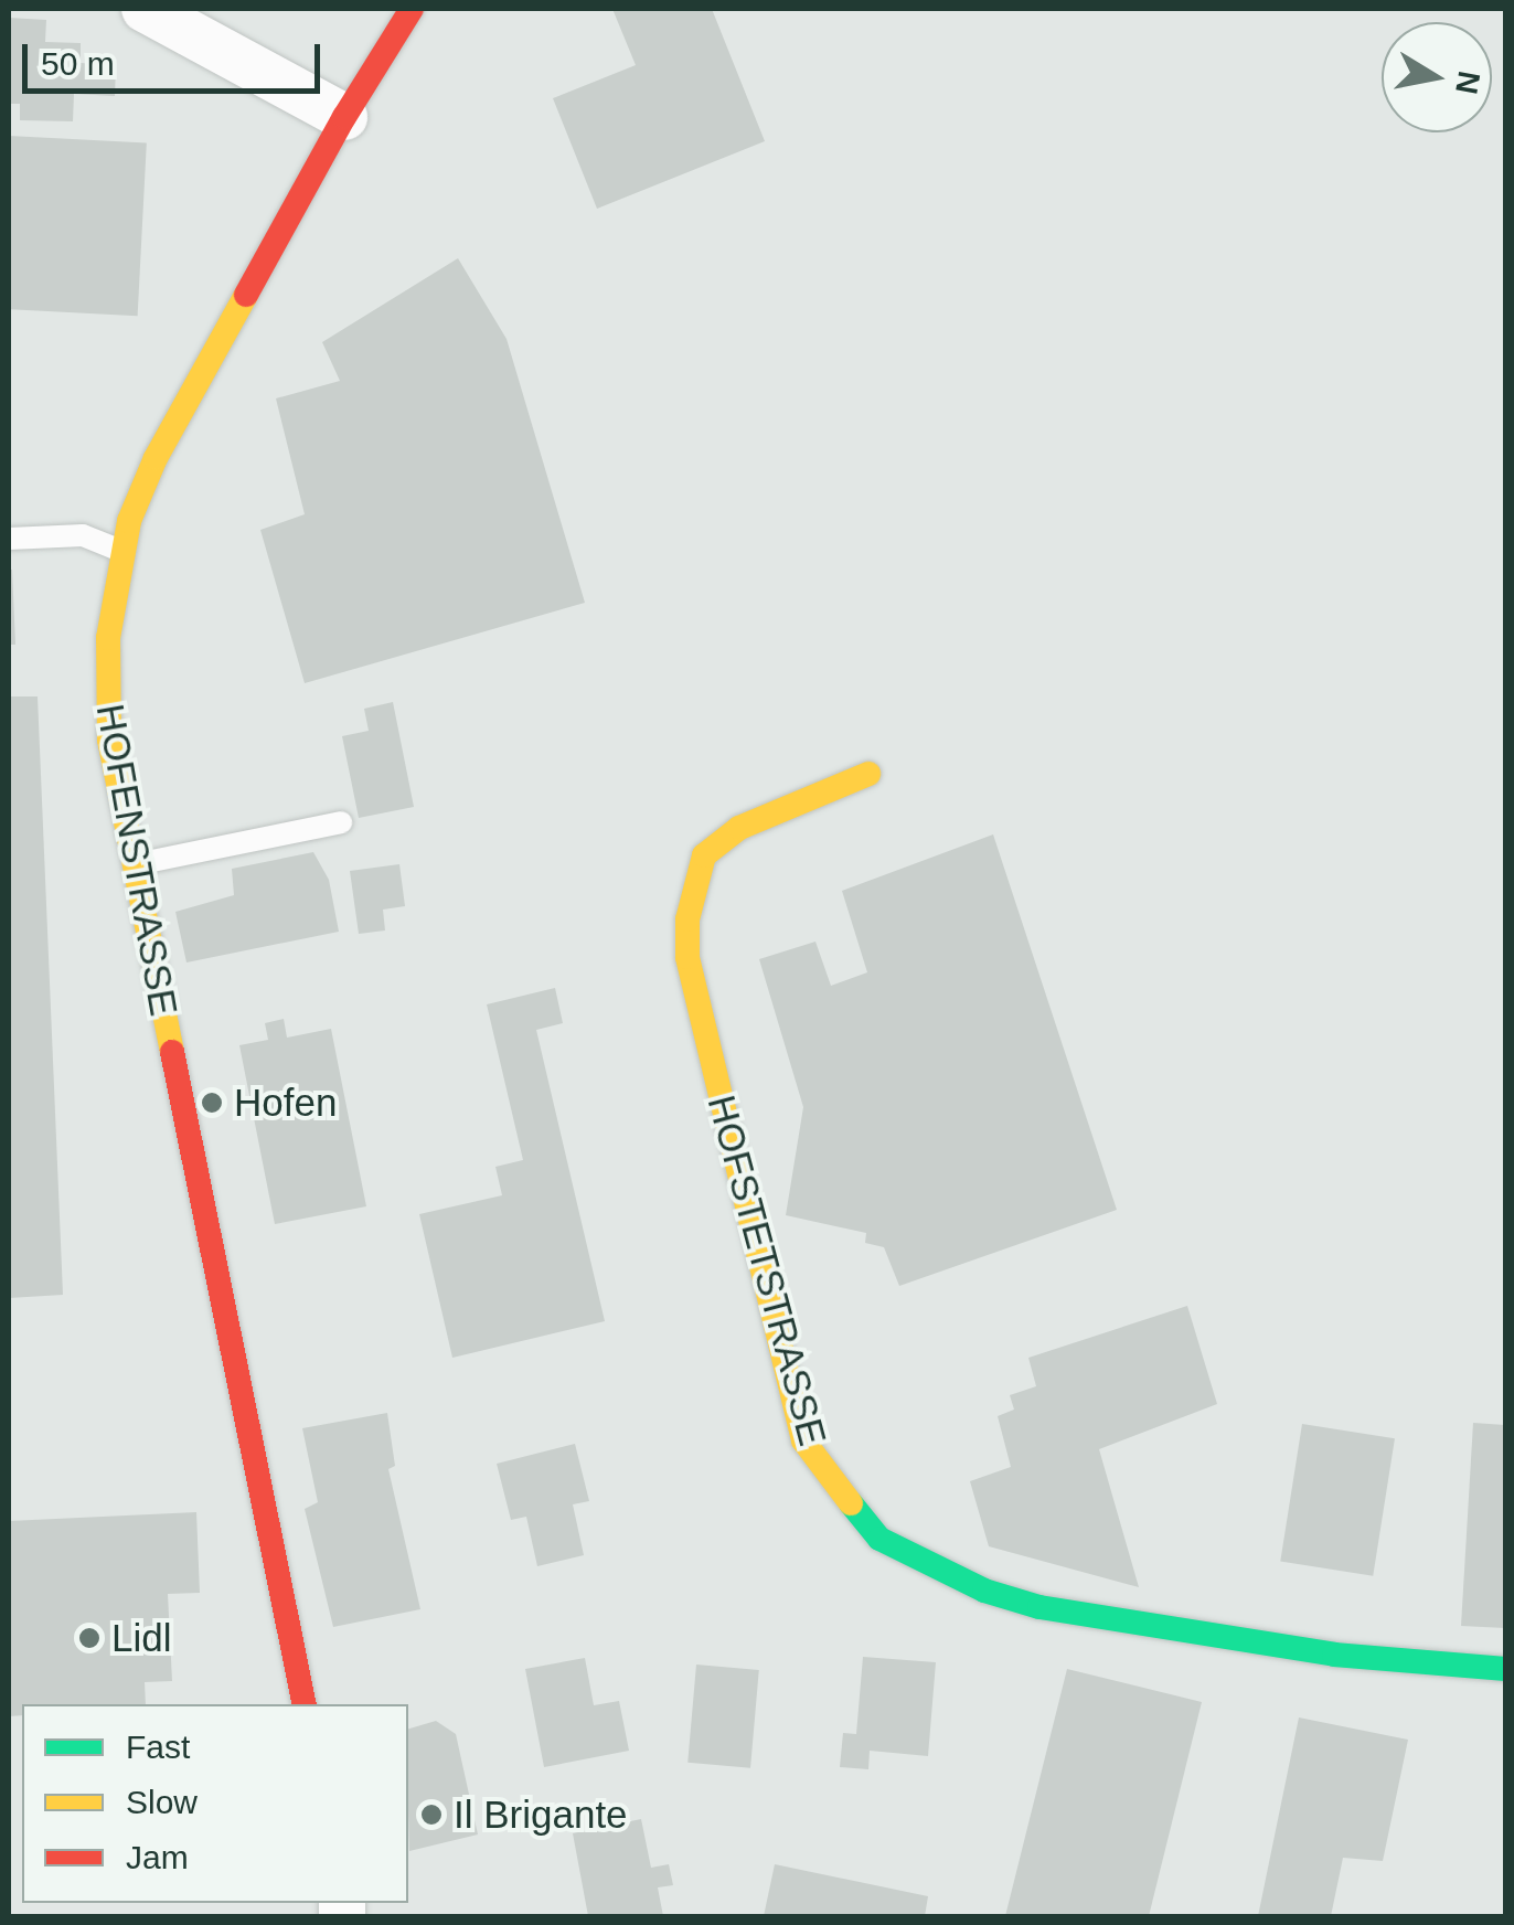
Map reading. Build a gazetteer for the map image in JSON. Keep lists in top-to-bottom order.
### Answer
{
  "streets": {
    "street": ["HOFENSTRASSE", "HOFSTETSTRASSE"]
  },
  "places": ["Hofen", "Lidl", "Il Brigante"],
  "legend": ["Fast", "Slow", "Jam"],
  "scale_bar": "50 m",
  "north": "right"
}
